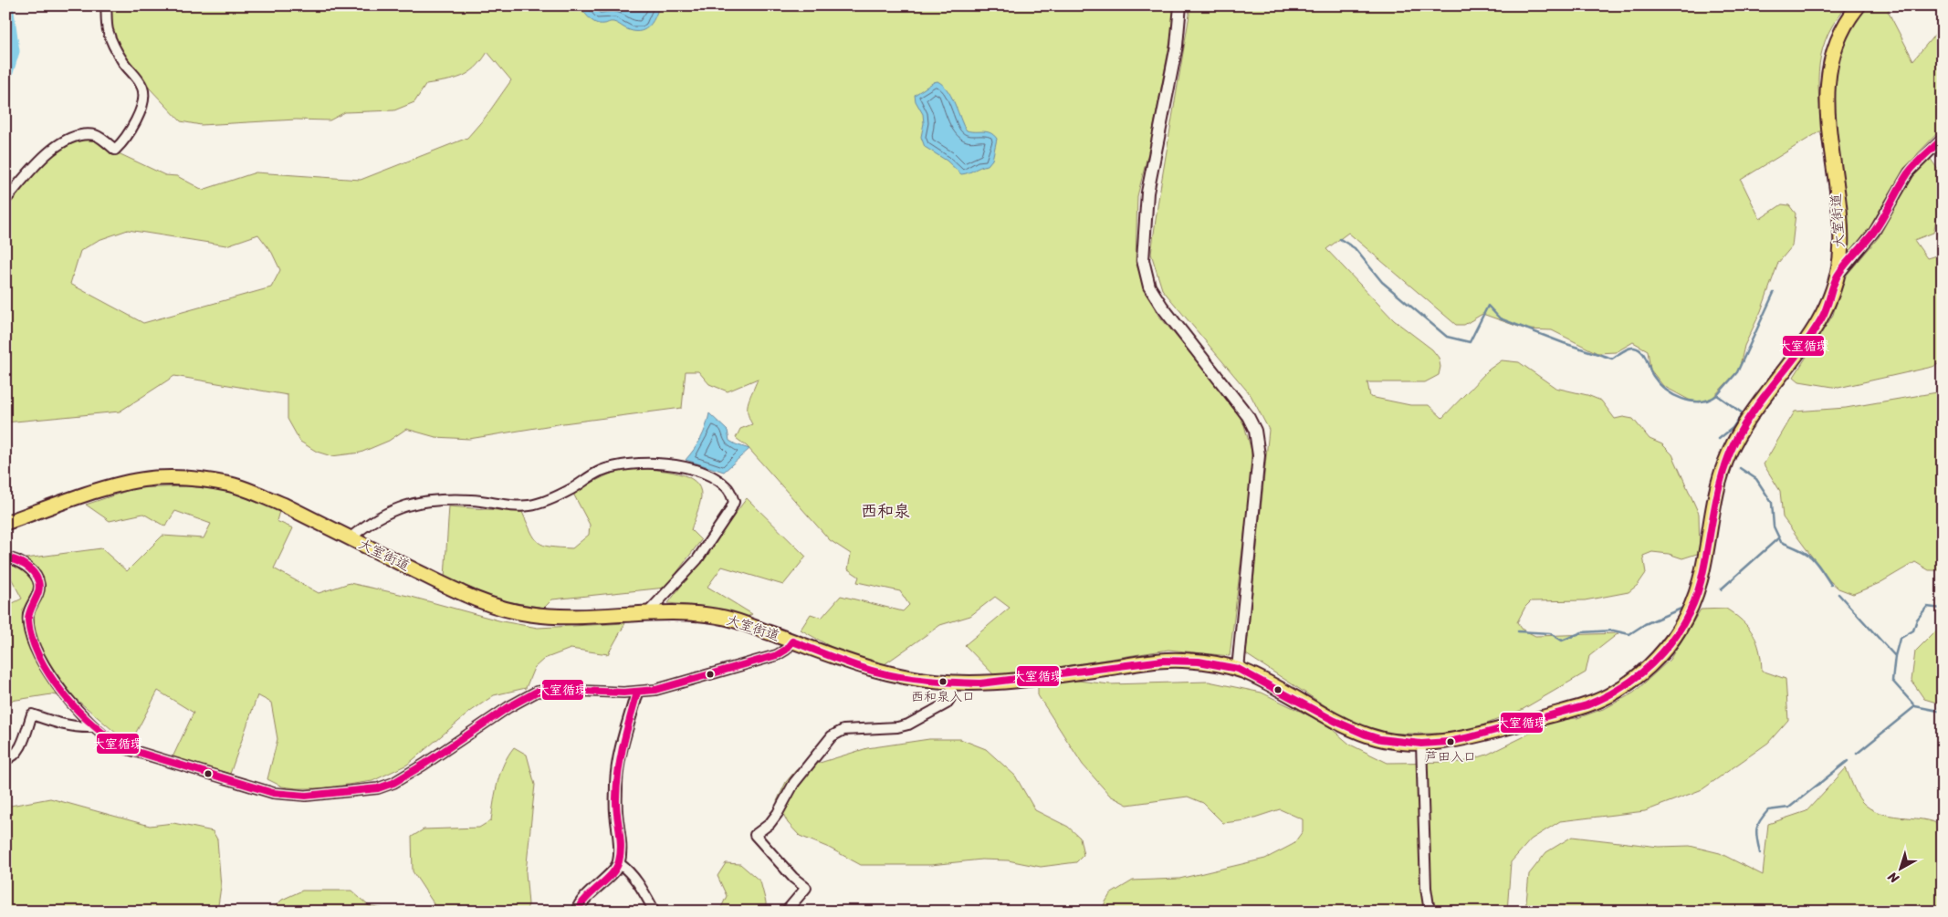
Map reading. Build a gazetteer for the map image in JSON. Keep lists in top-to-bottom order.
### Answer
{
  "streets": {
    "main road": ["大室街道"]
  },
  "districts": ["西和泉"],
  "places": ["西和泉入口", "芦田入口"],
  "lines": ["transit line 大室循環"],
  "north": "bottom left"
}
